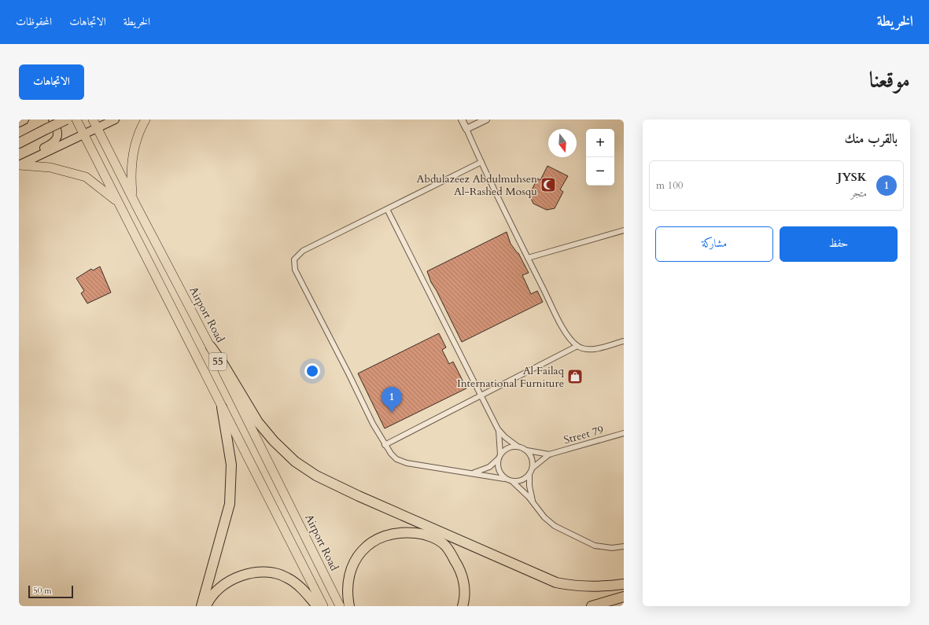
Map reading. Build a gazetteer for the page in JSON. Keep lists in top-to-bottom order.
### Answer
{
  "streets": {
    "highway": ["Airport Road", "55"],
    "street": ["Street 79"]
  },
  "places": {
    "mosque": ["Abdulazeez Abdulmuhsen Al-Rashed Mosqu"],
    "shop": ["Al Failaq International Furniture"]
  },
  "scale_bar": "50 m",
  "north": "bottom",
  "page": {
    "header": "الخريطة",
    "nav": ["الخريطة", "الاتجاهات", "المحفوظات"],
    "title": "موقعنا",
    "buttons": [
      "الاتجاهات",
      ["حفظ", "مشاركة"]
    ],
    "heading": "بالقرب منك",
    "map_buttons": ["+", "−"],
    "list": [
      {
        "mark": "1",
        "name": "JYSK",
        "note": "متجر",
        "value": "100 m"
      }
    ],
    "pins": "1",
    "scale": "50 m"
  }
}
